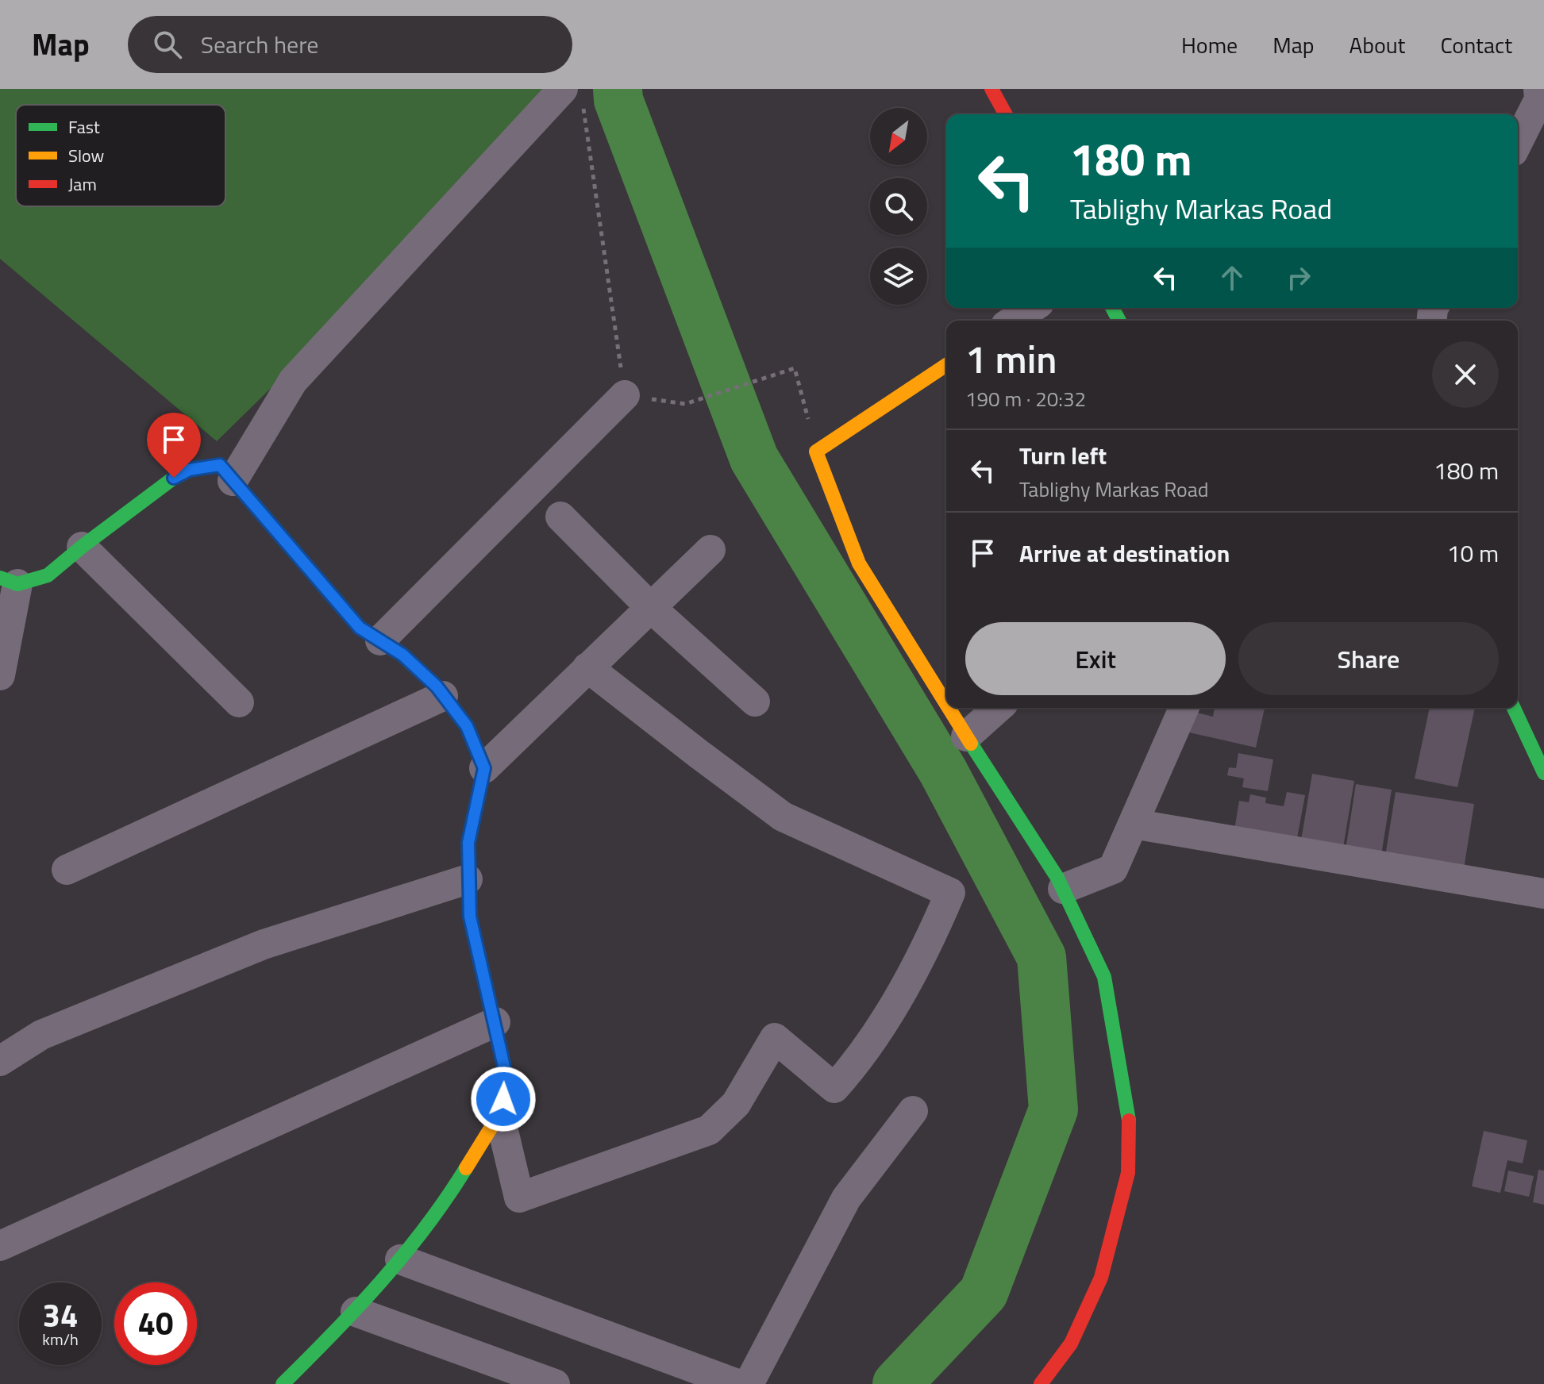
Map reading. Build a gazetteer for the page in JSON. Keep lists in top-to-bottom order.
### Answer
{
  "legend": ["Fast", "Slow", "Jam"],
  "north": "bottom left",
  "page": {
    "header": "Map",
    "search": "Search here",
    "nav": [
      "Home",
      "Map",
      "About",
      "Contact"
    ],
    "turn": ["180 m", "Tablighy Markas Road"],
    "heading": ["1 min", "190 m · 20:32"],
    "list": [
      {
        "name": "Turn left",
        "note": "Tablighy Markas Road",
        "value": "180 m"
      },
      {
        "name": "Arrive at destination",
        "value": "10 m"
      }
    ],
    "buttons": ["Exit", "Share"],
    "speed": "34 km/h",
    "limit": "40"
  }
}
